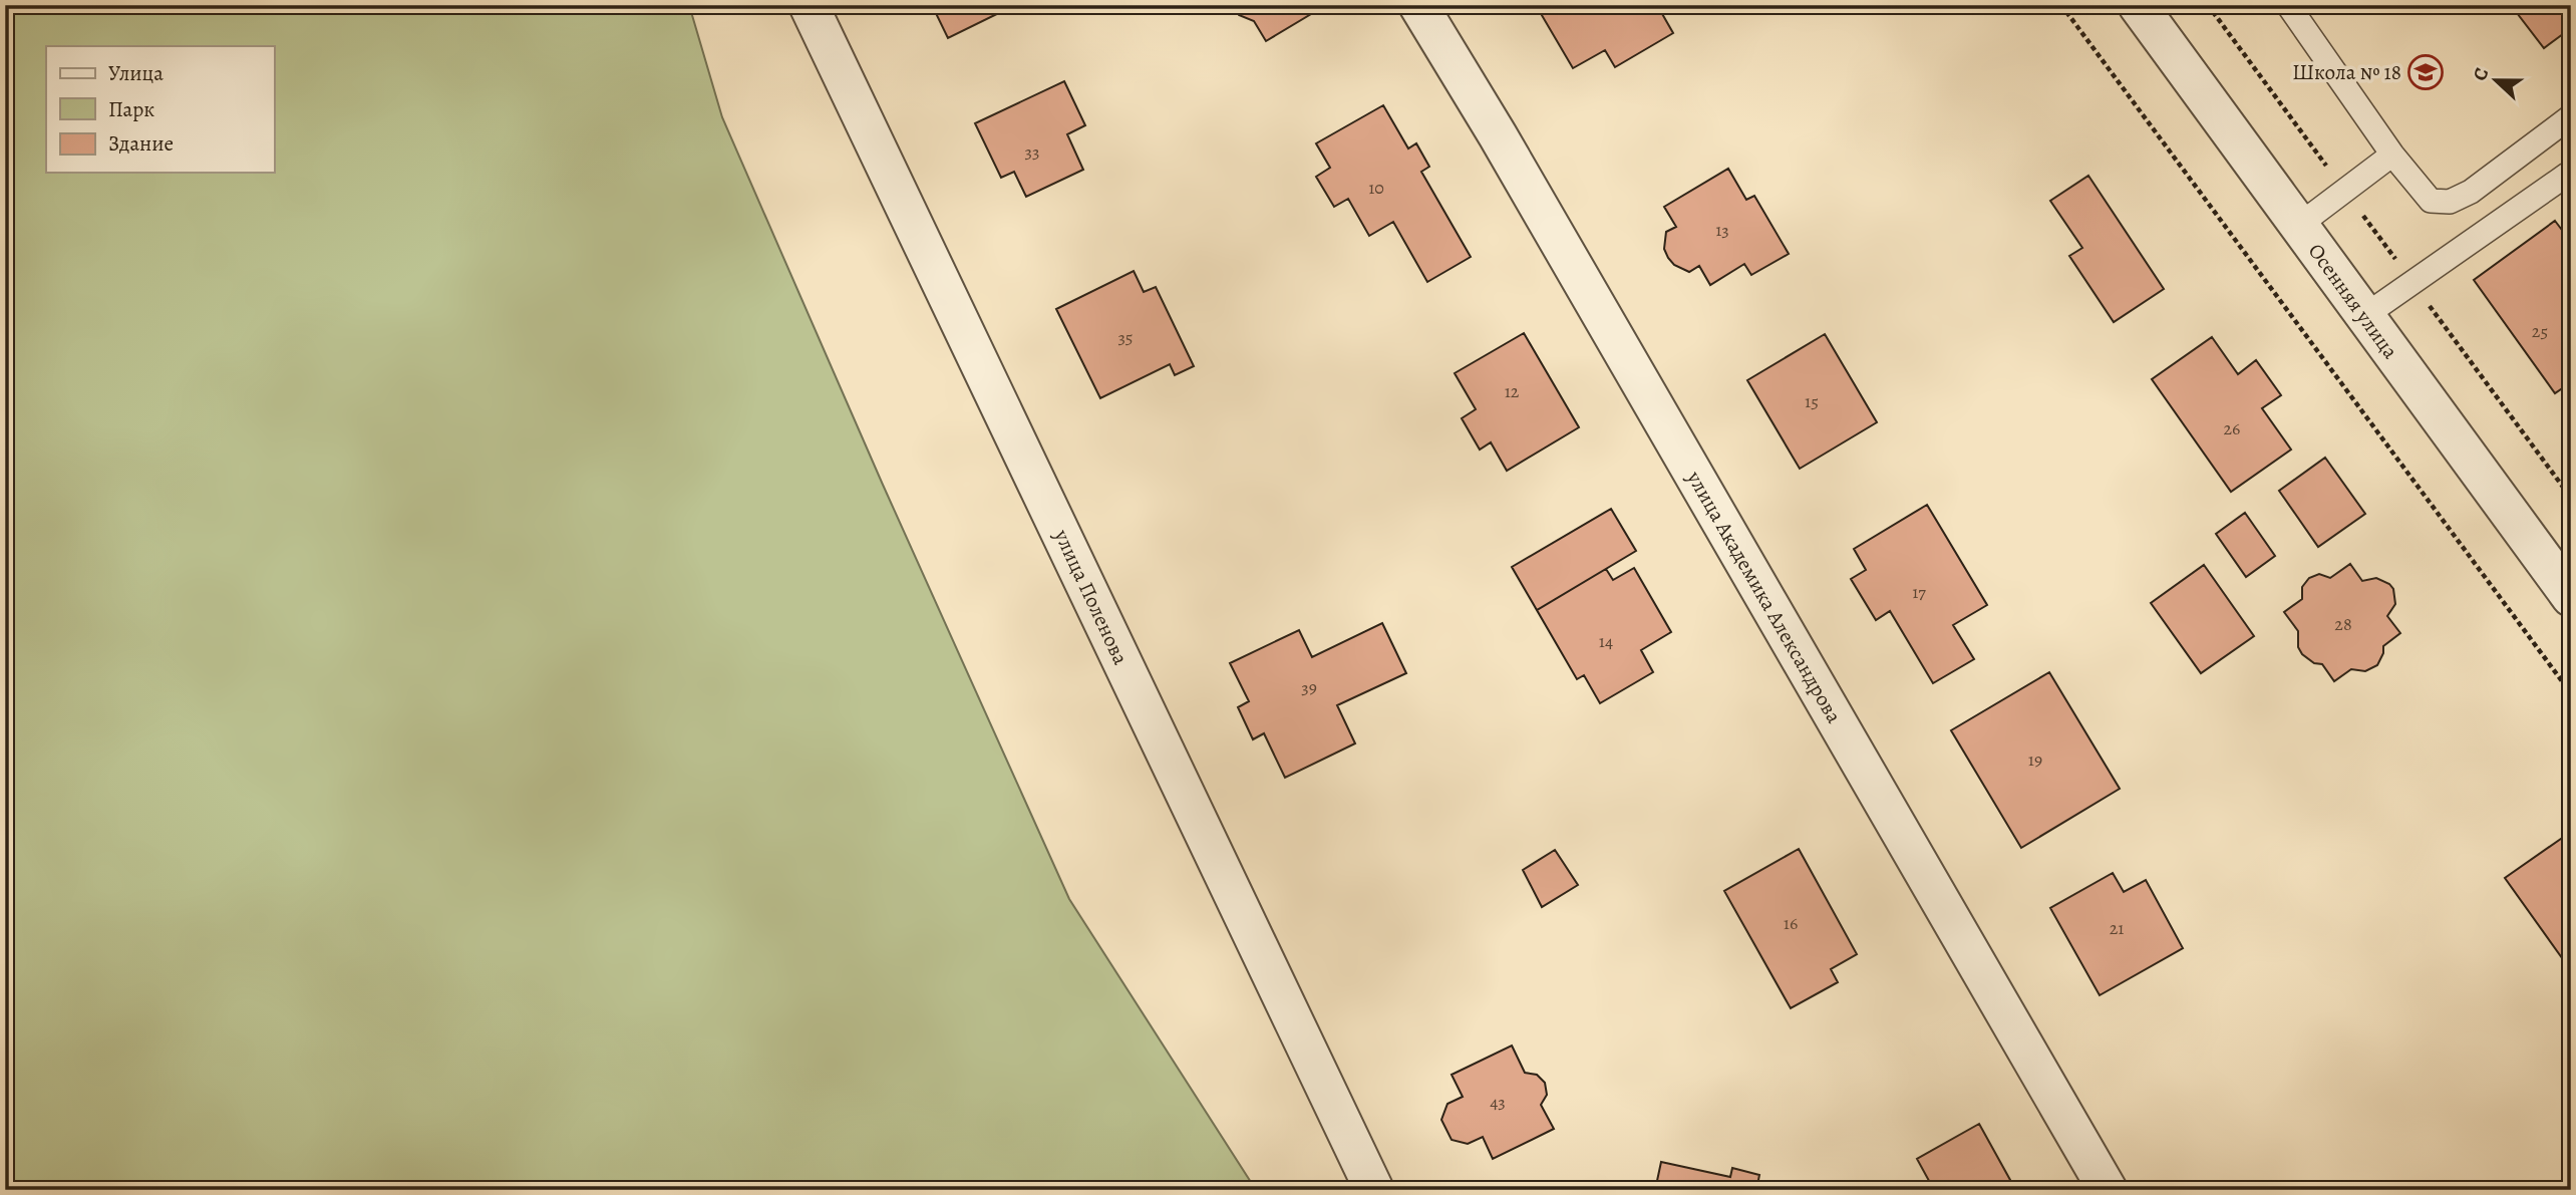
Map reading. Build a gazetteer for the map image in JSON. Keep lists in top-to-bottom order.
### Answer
{
  "streets": {
    "street": ["Осенняя улица", "улица Поленова", "улица Академика Александрова"]
  },
  "places": {
    "school or university": ["Школа № 18"]
  },
  "house_numbers": [
    "33",
    "10",
    "13",
    "25",
    "35",
    "12",
    "15",
    "26",
    "17",
    "28",
    "14",
    "39",
    "19",
    "16",
    "21",
    "43"
  ],
  "legend": ["Улица", "Парк", "Здание"],
  "north": "left"
}
